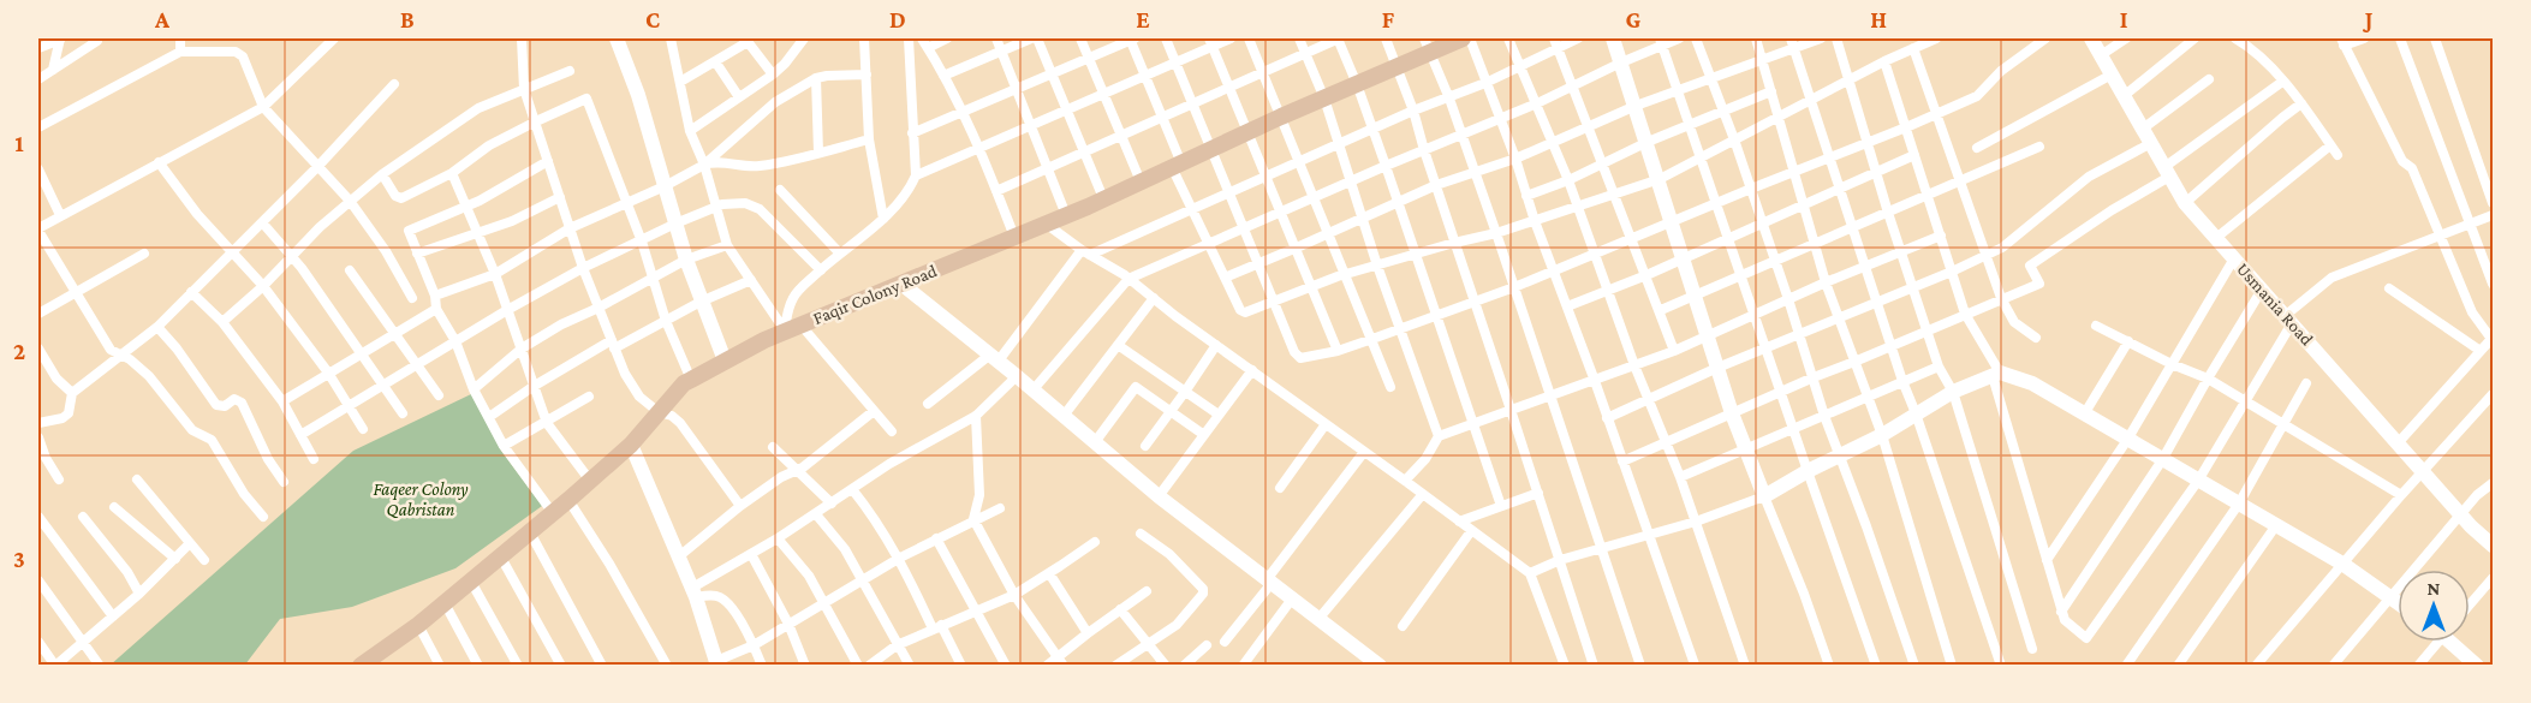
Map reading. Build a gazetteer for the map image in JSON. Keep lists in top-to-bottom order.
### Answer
{
  "streets": {
    "main road": ["Faqir Colony Road", "Usmania Road"]
  },
  "parks": ["Faqeer Colony Qabristan"],
  "north": "top",
  "grid": {
    "columns": [
      "A",
      "B",
      "C",
      "D",
      "E",
      "F",
      "G",
      "H",
      "I",
      "J"
    ],
    "rows": ["1", "2", "3"]
  }
}
